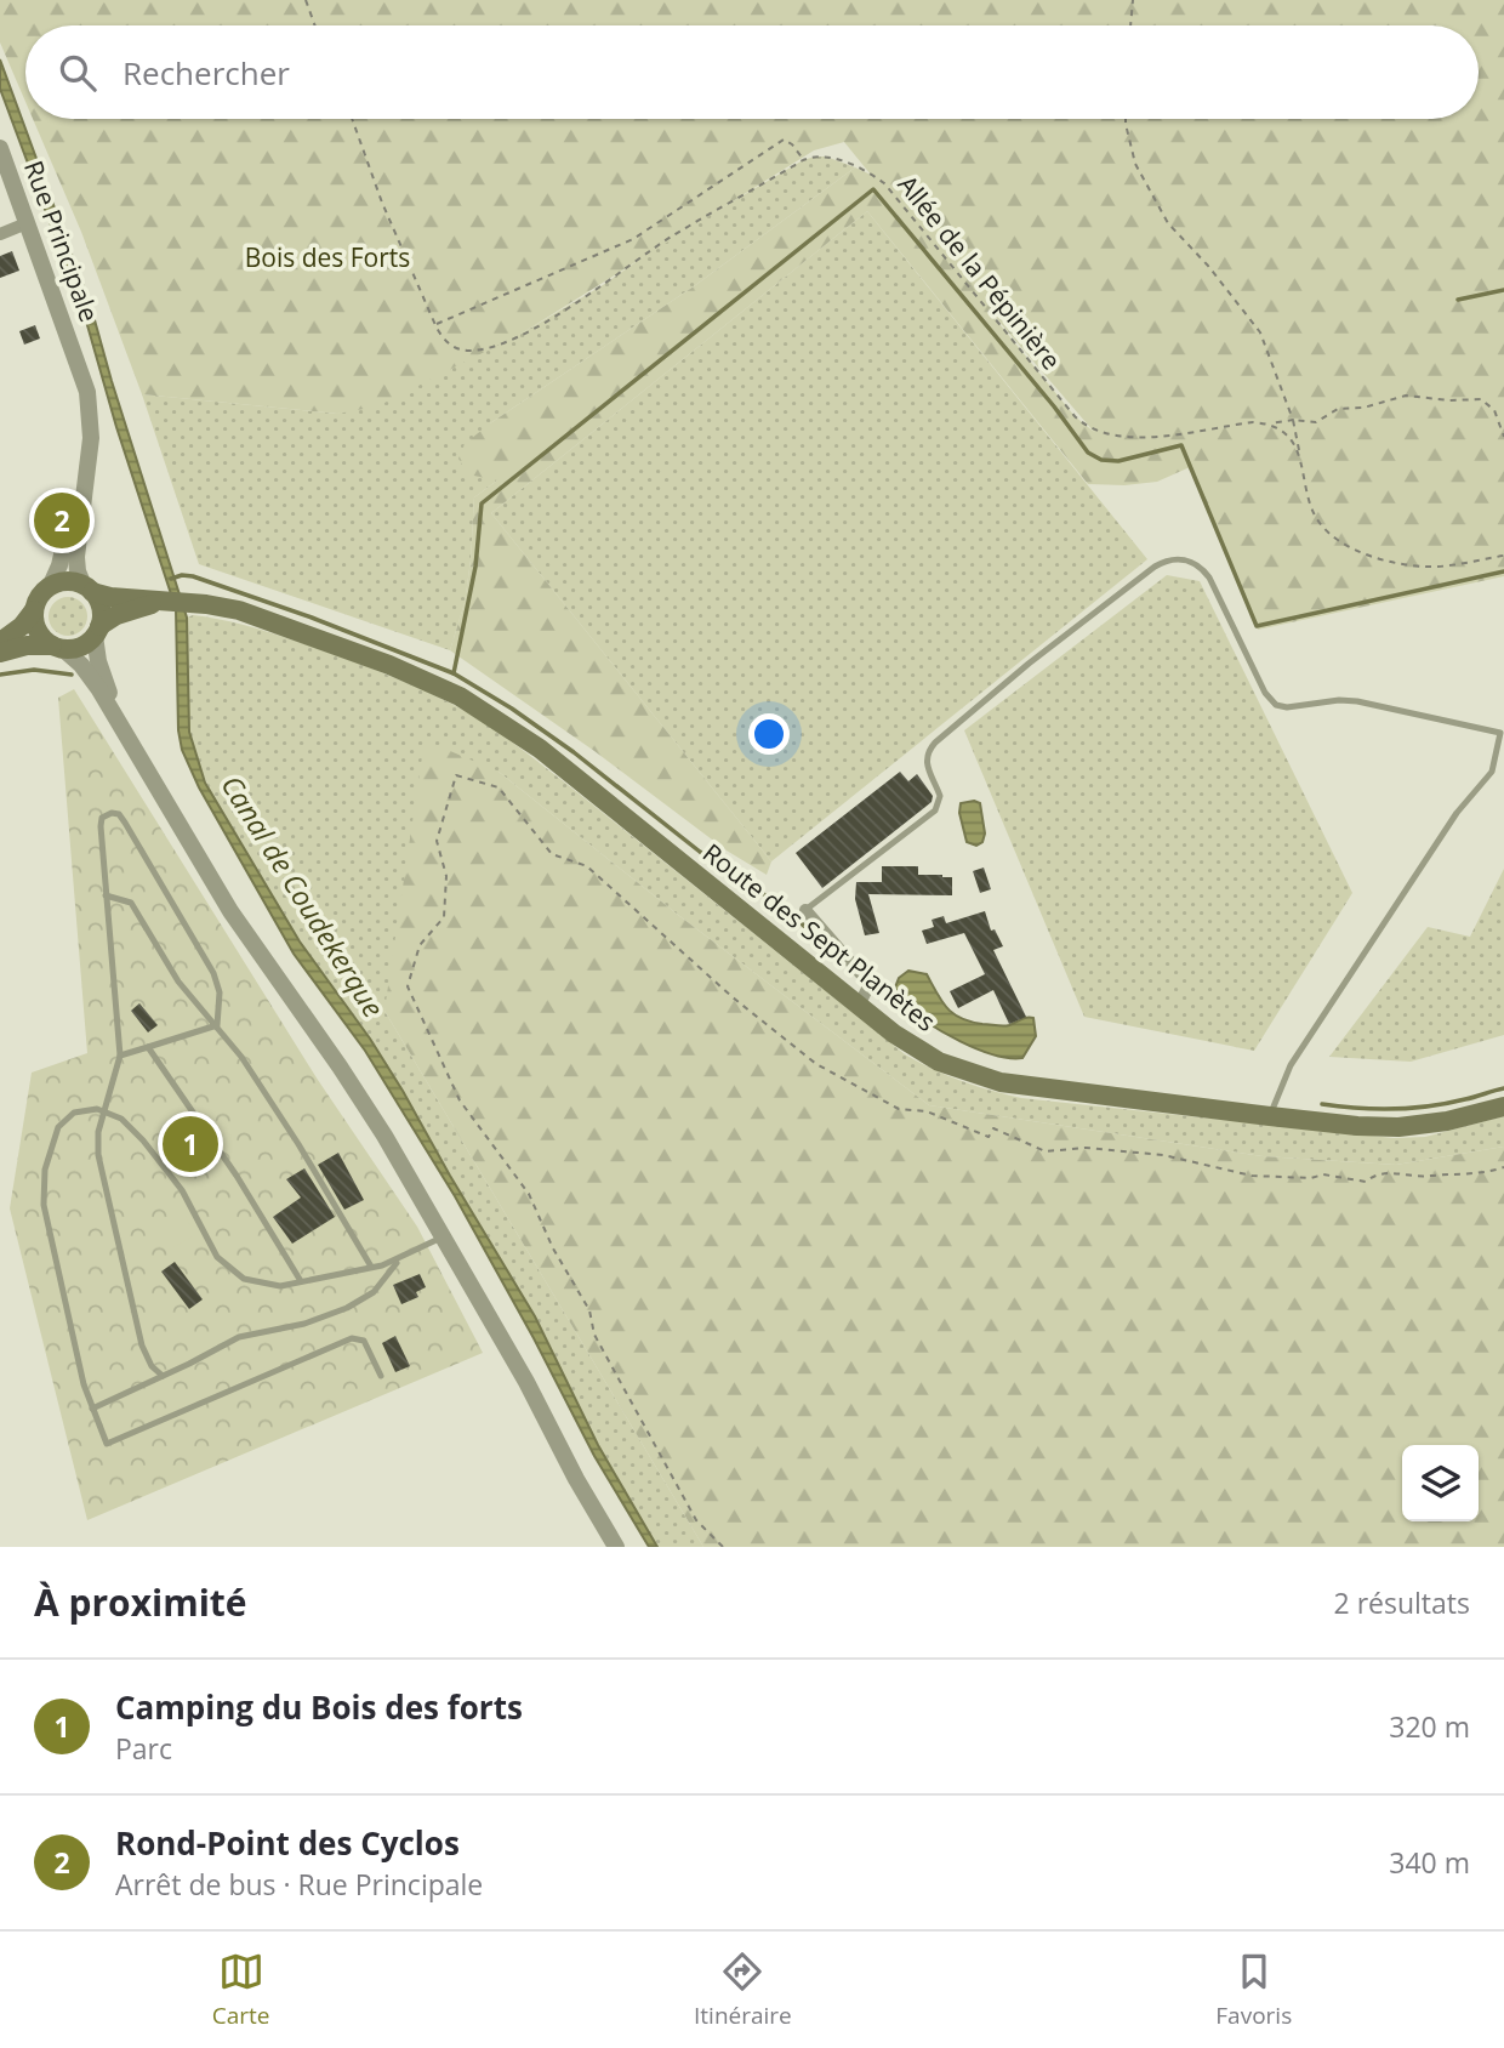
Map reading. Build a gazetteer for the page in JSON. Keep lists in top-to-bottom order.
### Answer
{
  "streets": {
    "main road": ["Route des Sept Planètes"],
    "street": ["Rue Principale"],
    "path": ["Allée de la Pépinière"]
  },
  "crossings": [
    ["Rue Principale", "Route des Sept Planètes"]
  ],
  "water": ["Canal de Coudekerque"],
  "parks": ["Bois des Forts"],
  "page": {
    "search": "Rechercher",
    "pins": ["2", "1"],
    "heading": ["À proximité", "2 résultats"],
    "list": [
      {
        "mark": "1",
        "name": "Camping du Bois des forts",
        "note": "Parc",
        "value": "320 m"
      },
      {
        "mark": "2",
        "name": "Rond-Point des Cyclos",
        "note": "Arrêt de bus · Rue Principale",
        "value": "340 m"
      }
    ],
    "nav": ["Carte", "Itinéraire", "Favoris"]
  }
}
